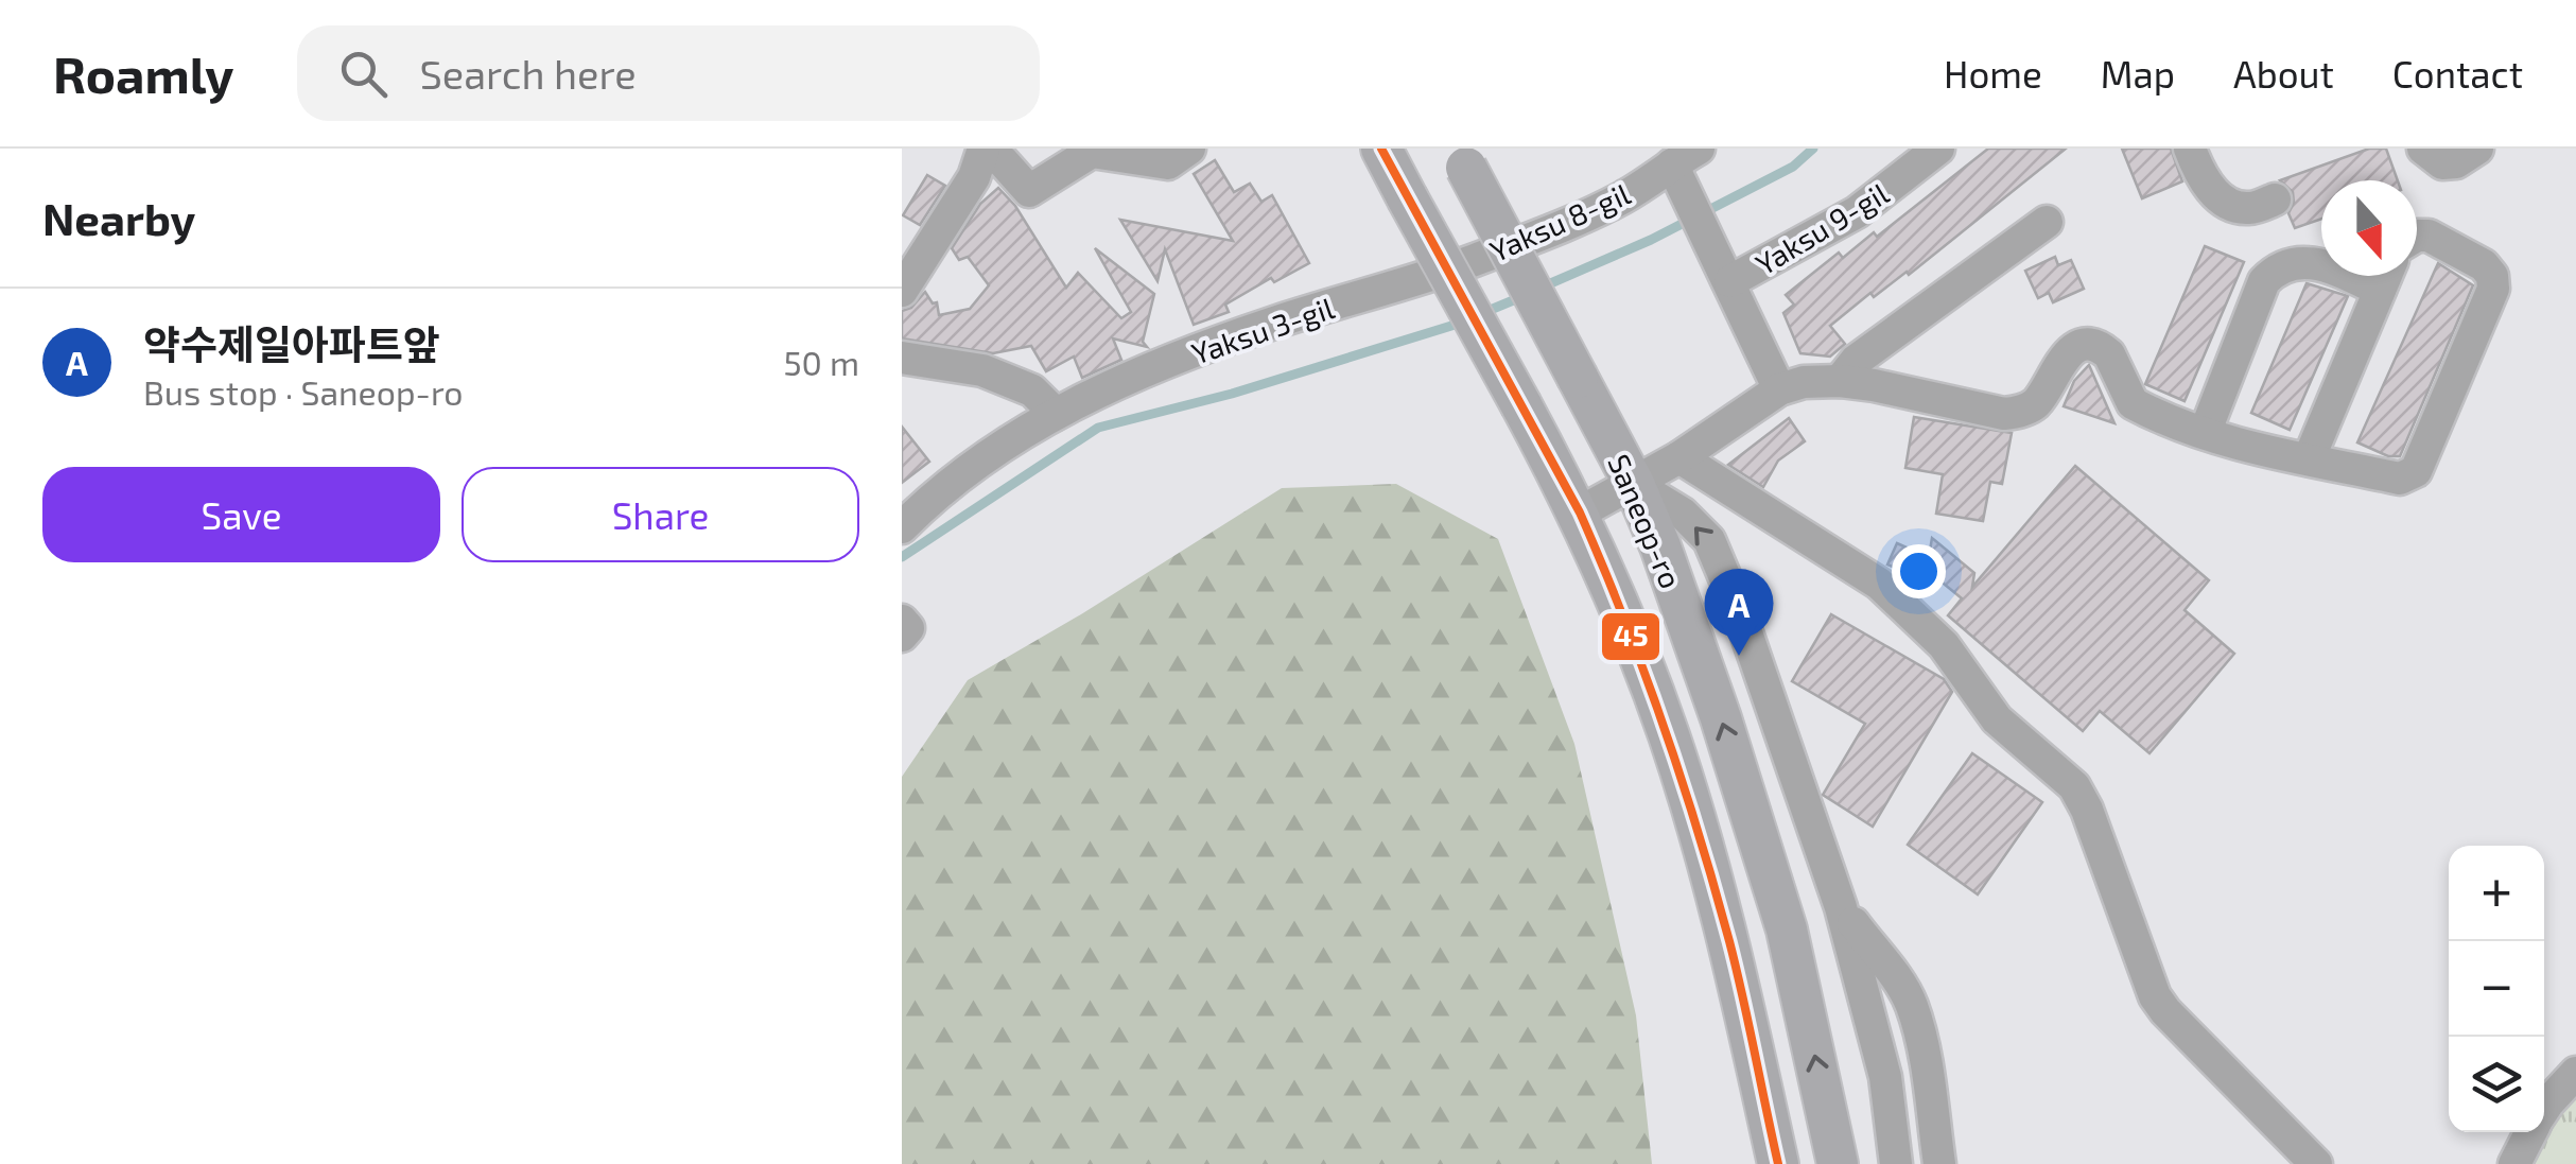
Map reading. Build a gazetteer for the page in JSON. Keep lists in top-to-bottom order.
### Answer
{
  "streets": {
    "main road": ["Saneop-ro"],
    "street": ["Yaksu 8-gil", "Yaksu 9-gil", "Yaksu 3-gil"]
  },
  "crossings": [
    ["Yaksu 8-gil", "Yaksu 3-gil"]
  ],
  "lines": ["transit line 45"],
  "north": "bottom",
  "page": {
    "header": "Roamly",
    "search": "Search here",
    "nav": [
      "Home",
      "Map",
      "About",
      "Contact"
    ],
    "heading": "Nearby",
    "list": [
      {
        "mark": "A",
        "name": "약수제일아파트앞",
        "note": "Bus stop · Saneop-ro",
        "value": "50 m"
      }
    ],
    "buttons": ["Save", "Share"],
    "pins": "A",
    "map_buttons": ["+", "−"]
  }
}
